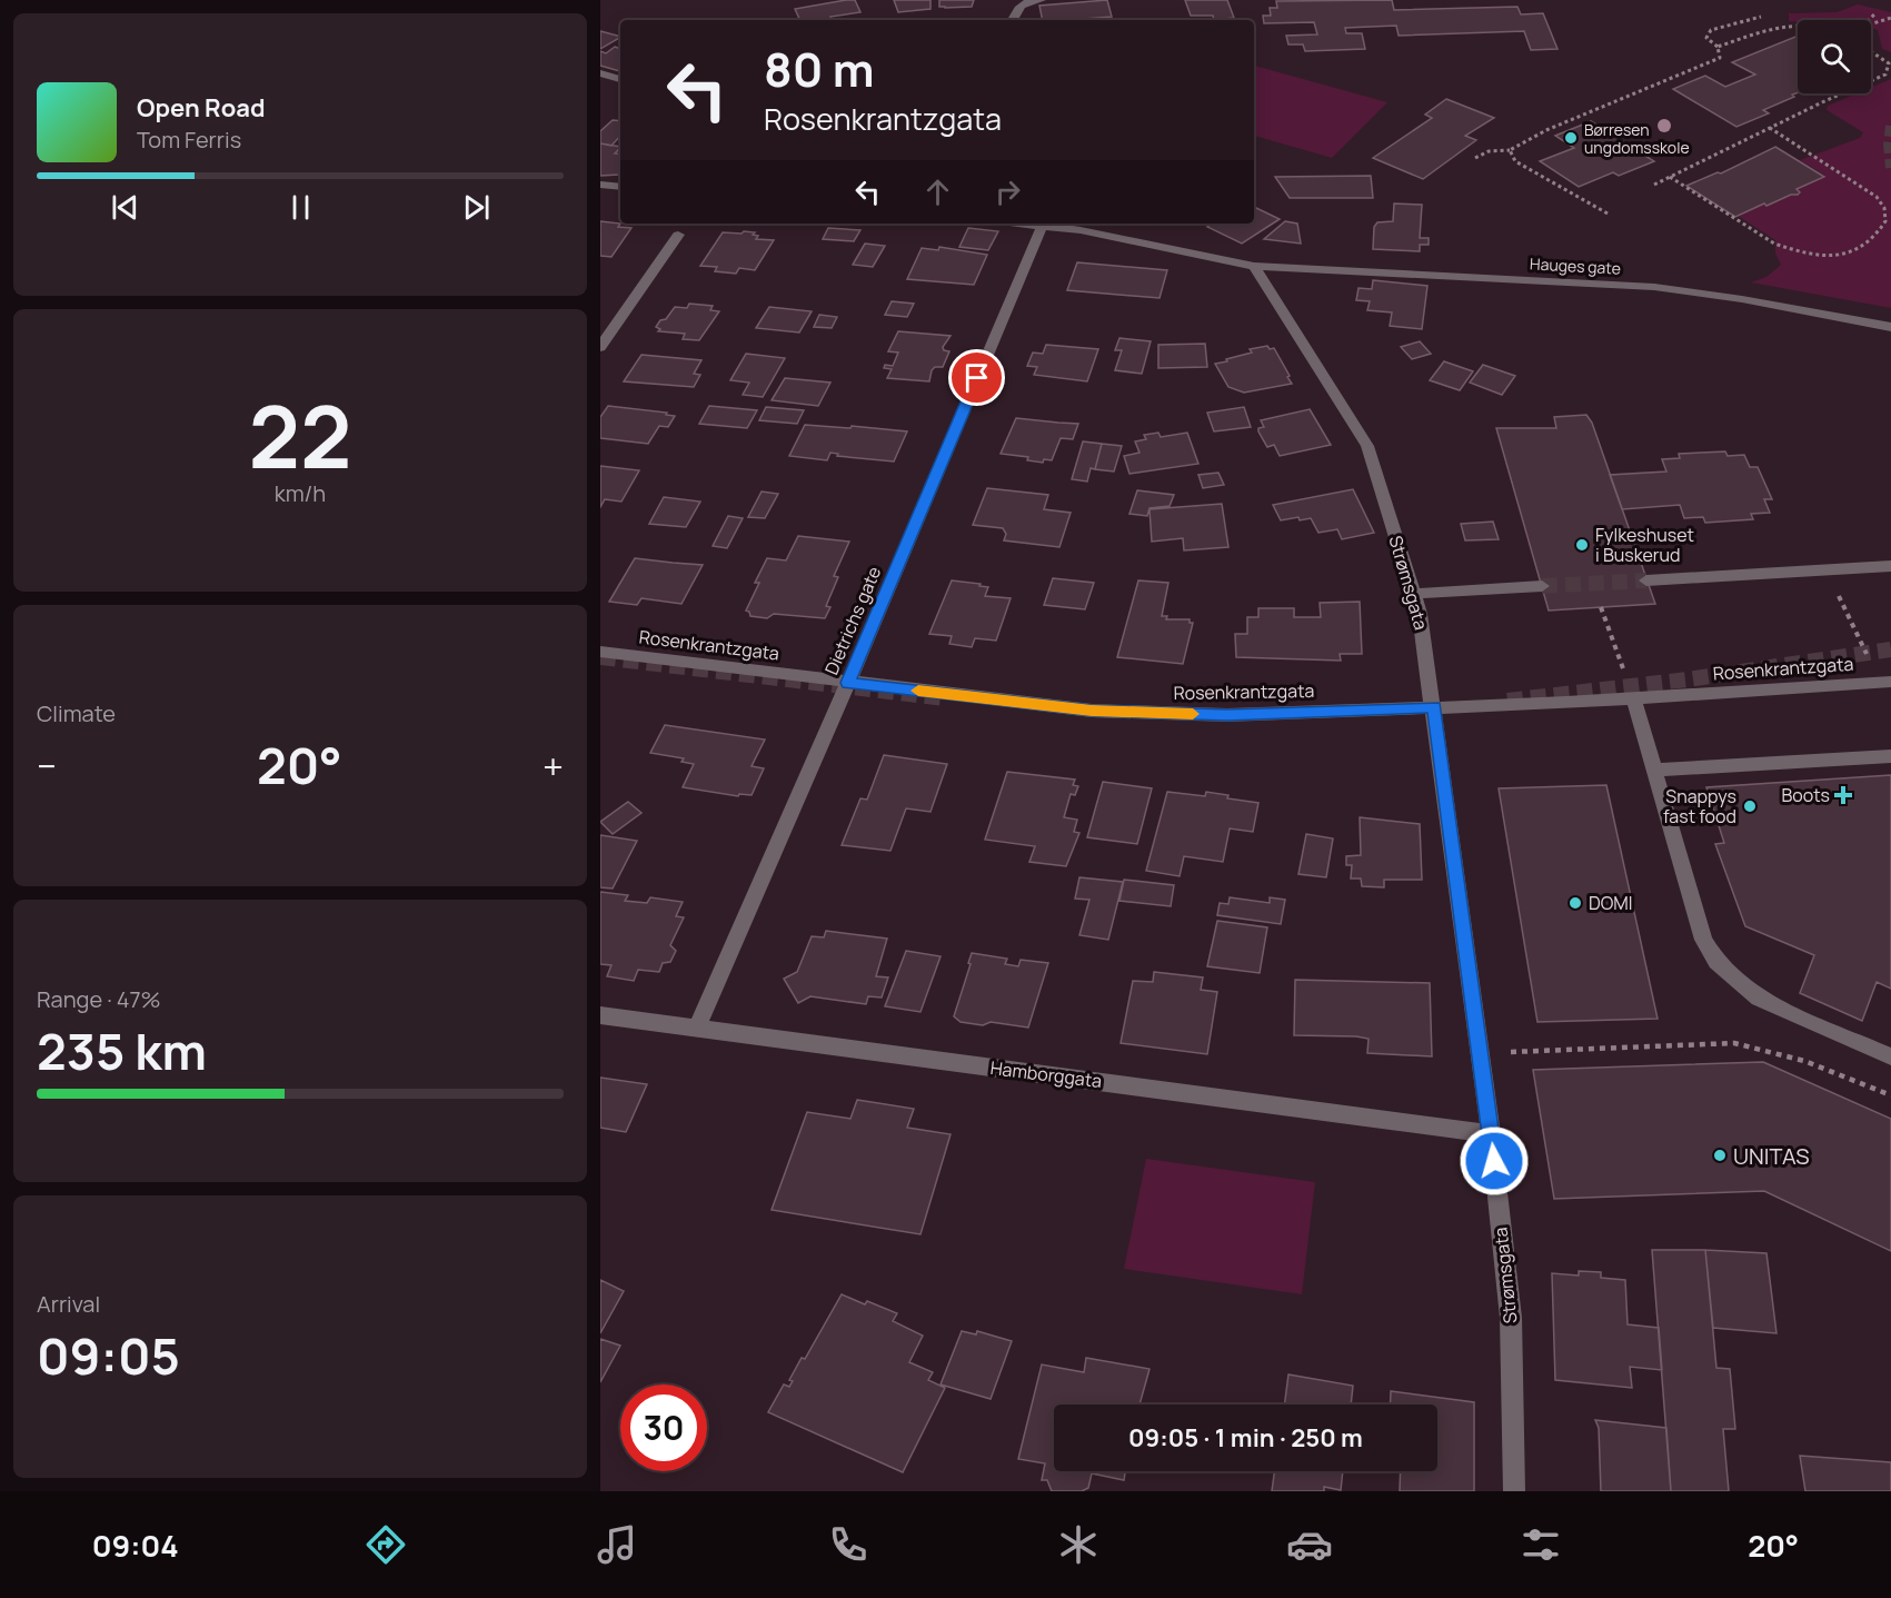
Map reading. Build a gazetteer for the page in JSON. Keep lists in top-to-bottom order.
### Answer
{
  "streets": {
    "street": [
      "Hauges gate",
      "Strømsgata",
      "Dietrichs gate",
      "Rosenkrantzgata",
      "Hamborggata"
    ]
  },
  "crossings": [
    ["Hauges gate", "Strømsgata"],
    ["Hauges gate", "Dietrichs gate"],
    ["Strømsgata", "Rosenkrantzgata"],
    ["Strømsgata", "Hamborggata"],
    ["Dietrichs gate", "Rosenkrantzgata"],
    ["Dietrichs gate", "Hamborggata"]
  ],
  "places": {
    "other": [
      "Børresen ungdomsskole",
      "Fylkeshuset i Buskerud",
      "Snappys fast food",
      "DOMI",
      "UNITAS"
    ],
    "health": ["Boots"]
  },
  "page": {
    "turn": ["80 m", "Rosenkrantzgata"],
    "song": ["Open Road", "Tom Ferris"],
    "tile": [
      ["22", "km/h"],
      "Climate",
      ["Range · 47%", "235 km"],
      ["Arrival", "09:05"]
    ],
    "heat": ["−", "20°", "+"],
    "limit": "30",
    "trip": "09:05 · 1 min · 250 m",
    "tabs": ["09:04", "20°"]
  }
}
